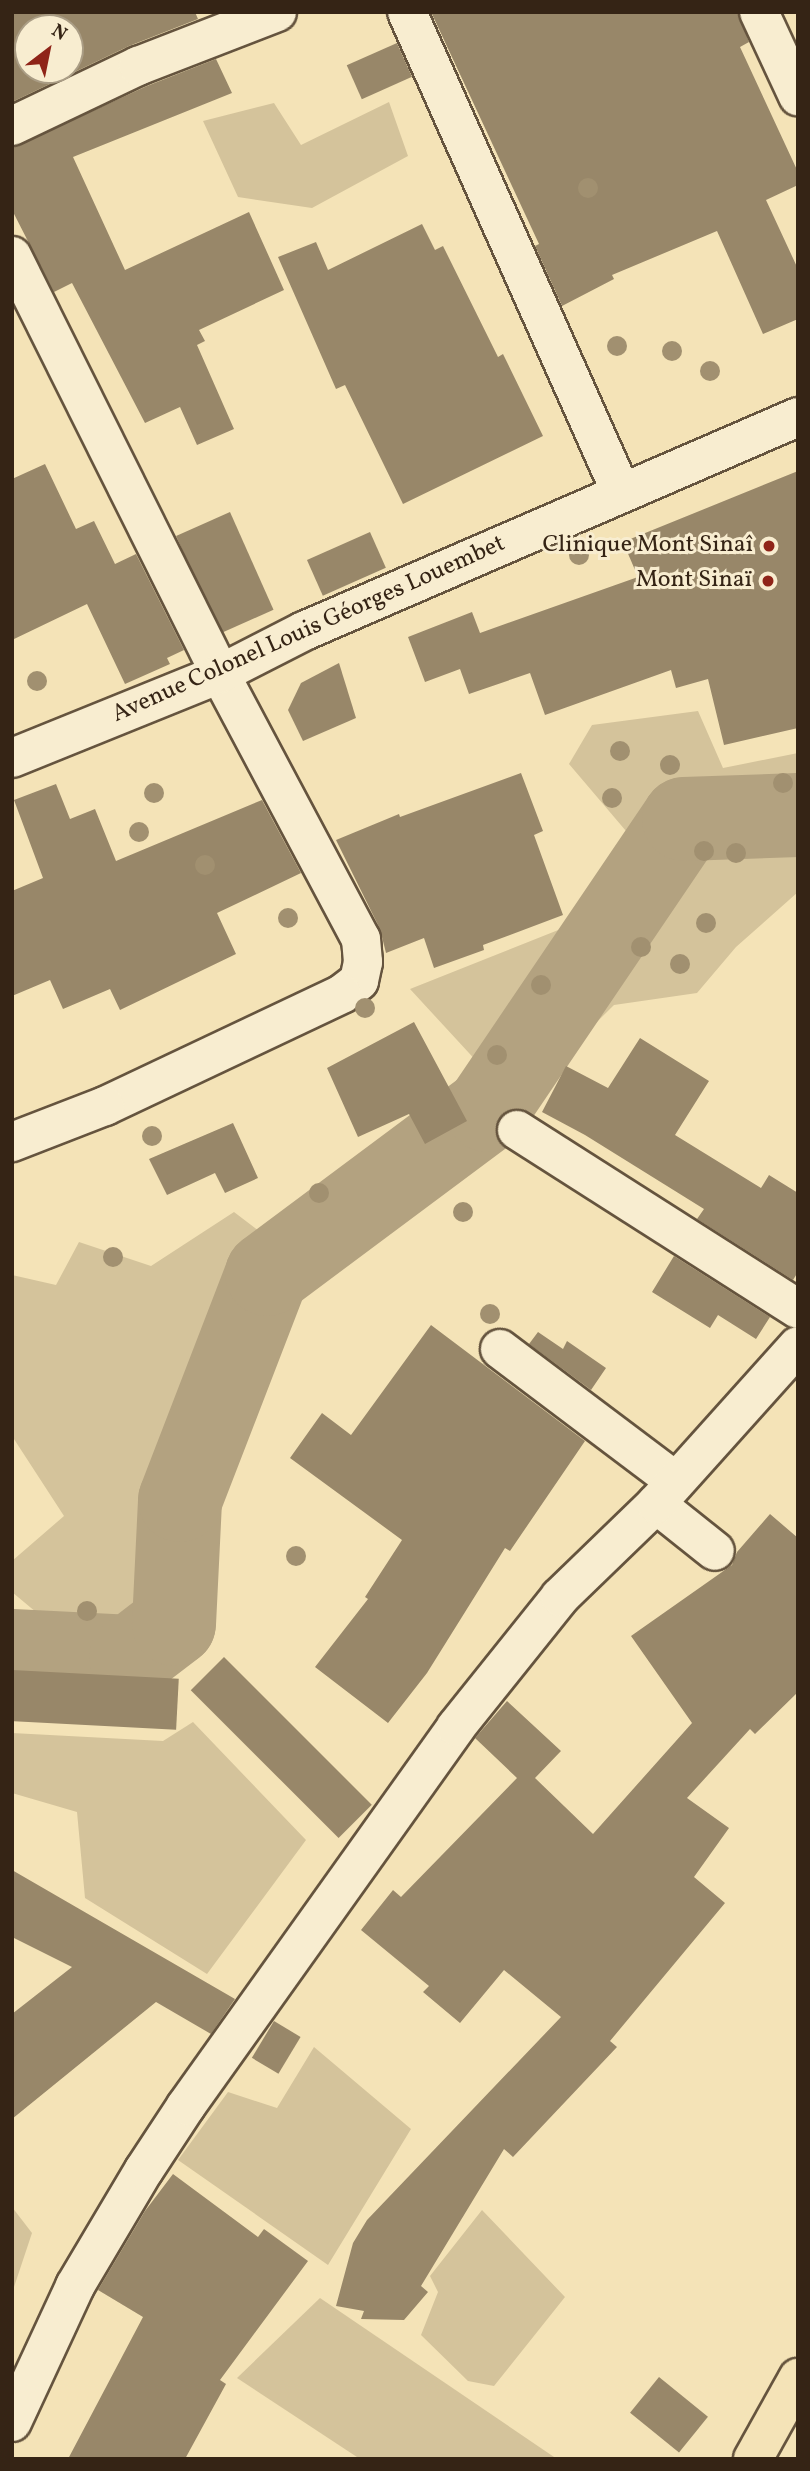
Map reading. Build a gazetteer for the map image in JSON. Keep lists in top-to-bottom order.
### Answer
{
  "streets": {
    "street": ["Avenue Colonel Louis Géorges Louembet"]
  },
  "places": ["Clinique Mont Sinaî", "Mont Sinaï"],
  "north": "top right"
}
